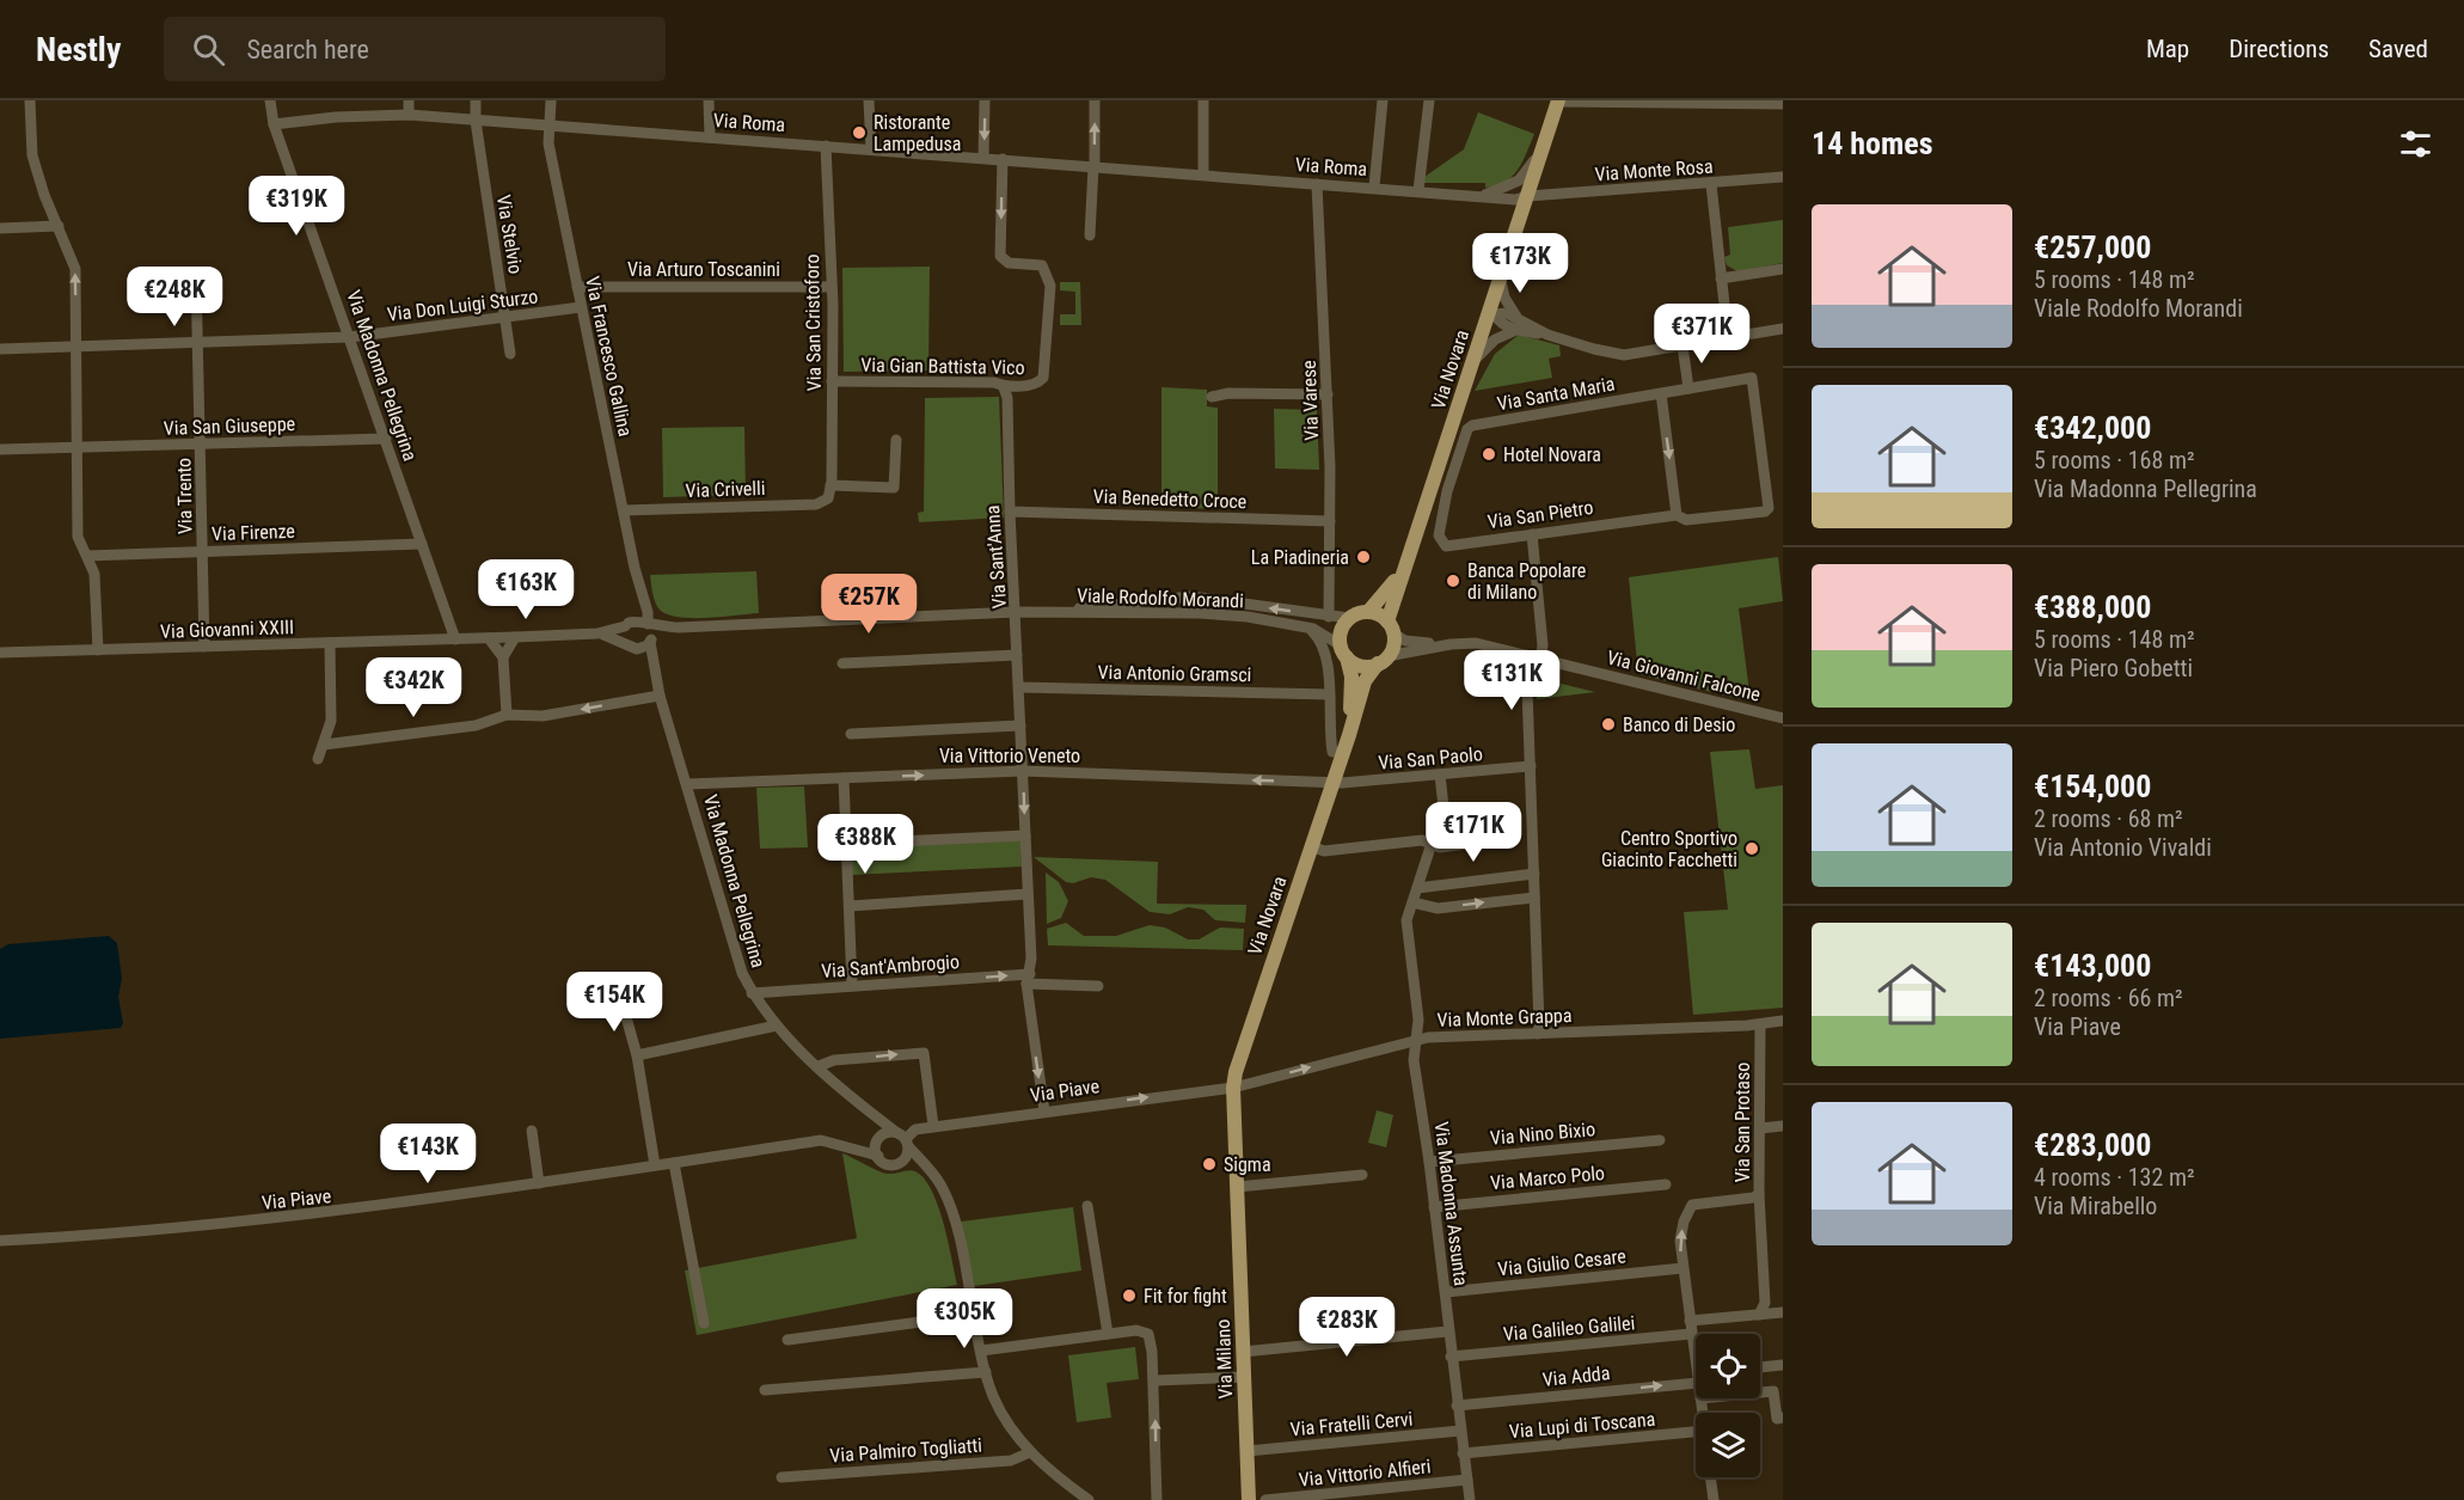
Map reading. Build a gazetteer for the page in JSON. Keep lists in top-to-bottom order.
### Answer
{
  "streets": {
    "main road": ["Via Novara", "Via Milano"],
    "street": [
      "Via Roma",
      "Via Monte Rosa",
      "Via Stelvio",
      "Via Arturo Toscanini",
      "Via Don Luigi Sturzo",
      "Via San Cristoforo",
      "Via Francesco Gallina",
      "Via Gian Battista Vico",
      "Via Madonna Pellegrina",
      "Via Santa Maria",
      "Via Varese",
      "Via San Giuseppe",
      "Via Crivelli",
      "Via Trento",
      "Via Benedetto Croce",
      "Via San Pietro",
      "Via Firenze",
      "Via Sant'Anna",
      "Viale Rodolfo Morandi",
      "Via Giovanni XXIII",
      "Via Antonio Gramsci",
      "Via Giovanni Falcone",
      "Via Vittorio Veneto",
      "Via San Paolo",
      "Via Sant'Ambrogio",
      "Via Monte Grappa",
      "Via Piave",
      "Via San Protaso",
      "Via Nino Bixio",
      "Via Marco Polo",
      "Via Madonna Assunta",
      "Via Giulio Cesare",
      "Via Galileo Galilei",
      "Via Adda",
      "Via Fratelli Cervi",
      "Via Lupi di Toscana",
      "Via Palmiro Togliatti",
      "Via Vittorio Alfieri"
    ]
  },
  "crossings": [
    ["Via Roma", "Via Monte Rosa"],
    ["Via Roma", "Via Stelvio"],
    ["Via Roma", "Via San Cristoforo"],
    ["Via Roma", "Via Francesco Gallina"],
    ["Via Roma", "Via Gian Battista Vico"],
    ["Via Roma", "Via Madonna Pellegrina"],
    ["Via Roma", "Via Varese"],
    ["Via Monte Rosa", "Via Novara"],
    ["Via Stelvio", "Via Don Luigi Sturzo"],
    ["Via Arturo Toscanini", "Via San Cristoforo"],
    ["Via Arturo Toscanini", "Via Francesco Gallina"],
    ["Via Don Luigi Sturzo", "Via Francesco Gallina"],
    ["Via Don Luigi Sturzo", "Via Madonna Pellegrina"],
    ["Via Don Luigi Sturzo", "Via Trento"],
    ["Via San Cristoforo", "Via Gian Battista Vico"],
    ["Via San Cristoforo", "Via Crivelli"],
    ["Via Francesco Gallina", "Via Madonna Pellegrina"],
    ["Via Francesco Gallina", "Via Crivelli"],
    ["Via Francesco Gallina", "Viale Rodolfo Morandi"],
    ["Via Gian Battista Vico", "Via Sant'Anna"],
    ["Via Novara", "Viale Rodolfo Morandi"],
    ["Via Novara", "Via Giovanni Falcone"],
    ["Via Novara", "Via Vittorio Veneto"],
    ["Via Novara", "Via San Paolo"],
    ["Via Novara", "Via Monte Grappa"],
    ["Via Novara", "Via Piave"],
    ["Via Novara", "Via Milano"],
    ["Via Madonna Pellegrina", "Via San Giuseppe"],
    ["Via Madonna Pellegrina", "Via Firenze"],
    ["Via Madonna Pellegrina", "Viale Rodolfo Morandi"],
    ["Via Madonna Pellegrina", "Via Giovanni XXIII"],
    ["Via Madonna Pellegrina", "Via Vittorio Veneto"],
    ["Via Madonna Pellegrina", "Via Sant'Ambrogio"],
    ["Via Madonna Pellegrina", "Via Piave"],
    ["Via Madonna Pellegrina", "Via Palmiro Togliatti"],
    ["Via Santa Maria", "Via San Pietro"],
    ["Via Varese", "Via Benedetto Croce"],
    ["Via Varese", "Viale Rodolfo Morandi"],
    ["Via San Giuseppe", "Via Trento"],
    ["Via Trento", "Via Firenze"],
    ["Via Trento", "Via Giovanni XXIII"],
    ["Via Benedetto Croce", "Via Sant'Anna"],
    ["Via Sant'Anna", "Viale Rodolfo Morandi"],
    ["Via Sant'Anna", "Via Antonio Gramsci"],
    ["Via Sant'Anna", "Via Vittorio Veneto"],
    ["Via Sant'Anna", "Via Sant'Ambrogio"],
    ["Via Sant'Anna", "Via Piave"],
    ["Viale Rodolfo Morandi", "Via Giovanni Falcone"],
    ["Via Vittorio Veneto", "Via San Paolo"],
    ["Via San Paolo", "Via Madonna Assunta"],
    ["Via Monte Grappa", "Via Piave"],
    ["Via Monte Grappa", "Via San Protaso"],
    ["Via Monte Grappa", "Via Madonna Assunta"],
    ["Via Monte Grappa", "Via Milano"],
    ["Via Piave", "Via Milano"],
    ["Via San Protaso", "Via Giulio Cesare"],
    ["Via San Protaso", "Via Galileo Galilei"],
    ["Via Nino Bixio", "Via Madonna Assunta"],
    ["Via Marco Polo", "Via Madonna Assunta"],
    ["Via Madonna Assunta", "Via Giulio Cesare"],
    ["Via Madonna Assunta", "Via Galileo Galilei"],
    ["Via Madonna Assunta", "Via Adda"],
    ["Via Madonna Assunta", "Via Fratelli Cervi"],
    ["Via Madonna Assunta", "Via Lupi di Toscana"],
    ["Via Madonna Assunta", "Via Vittorio Alfieri"],
    ["Via Milano", "Via Fratelli Cervi"]
  ],
  "one_way": ["Via Adda"],
  "places": [
    "Ristorante Lampedusa",
    "Hotel Novara",
    "La Piadineria",
    "Banca Popolare di Milano",
    "Banco di Desio",
    "Centro Sportivo Giacinto Facchetti",
    "Sigma",
    "Fit for fight"
  ],
  "page": {
    "header": "Nestly",
    "search": "Search here",
    "nav": ["Map", "Directions", "Saved"],
    "heading": "14 homes",
    "price": [
      "€319K",
      "€173K",
      "€248K",
      "€371K",
      "€163K",
      "€257K",
      "€131K",
      "€342K",
      "€171K",
      "€388K",
      "€154K",
      "€143K",
      "€305K",
      "€283K"
    ],
    "list": [
      {
        "name": "€257,000",
        "note": "5 rooms · 148 m² · Viale Rodolfo Morandi"
      },
      {
        "name": "€342,000",
        "note": "5 rooms · 168 m² · Via Madonna Pellegrina"
      },
      {
        "name": "€388,000",
        "note": "5 rooms · 148 m² · Via Piero Gobetti"
      },
      {
        "name": "€154,000",
        "note": "2 rooms · 68 m² · Via Antonio Vivaldi"
      },
      {
        "name": "€143,000",
        "note": "2 rooms · 66 m² · Via Piave"
      },
      {
        "name": "€283,000",
        "note": "4 rooms · 132 m² · Via Mirabello"
      }
    ]
  }
}
